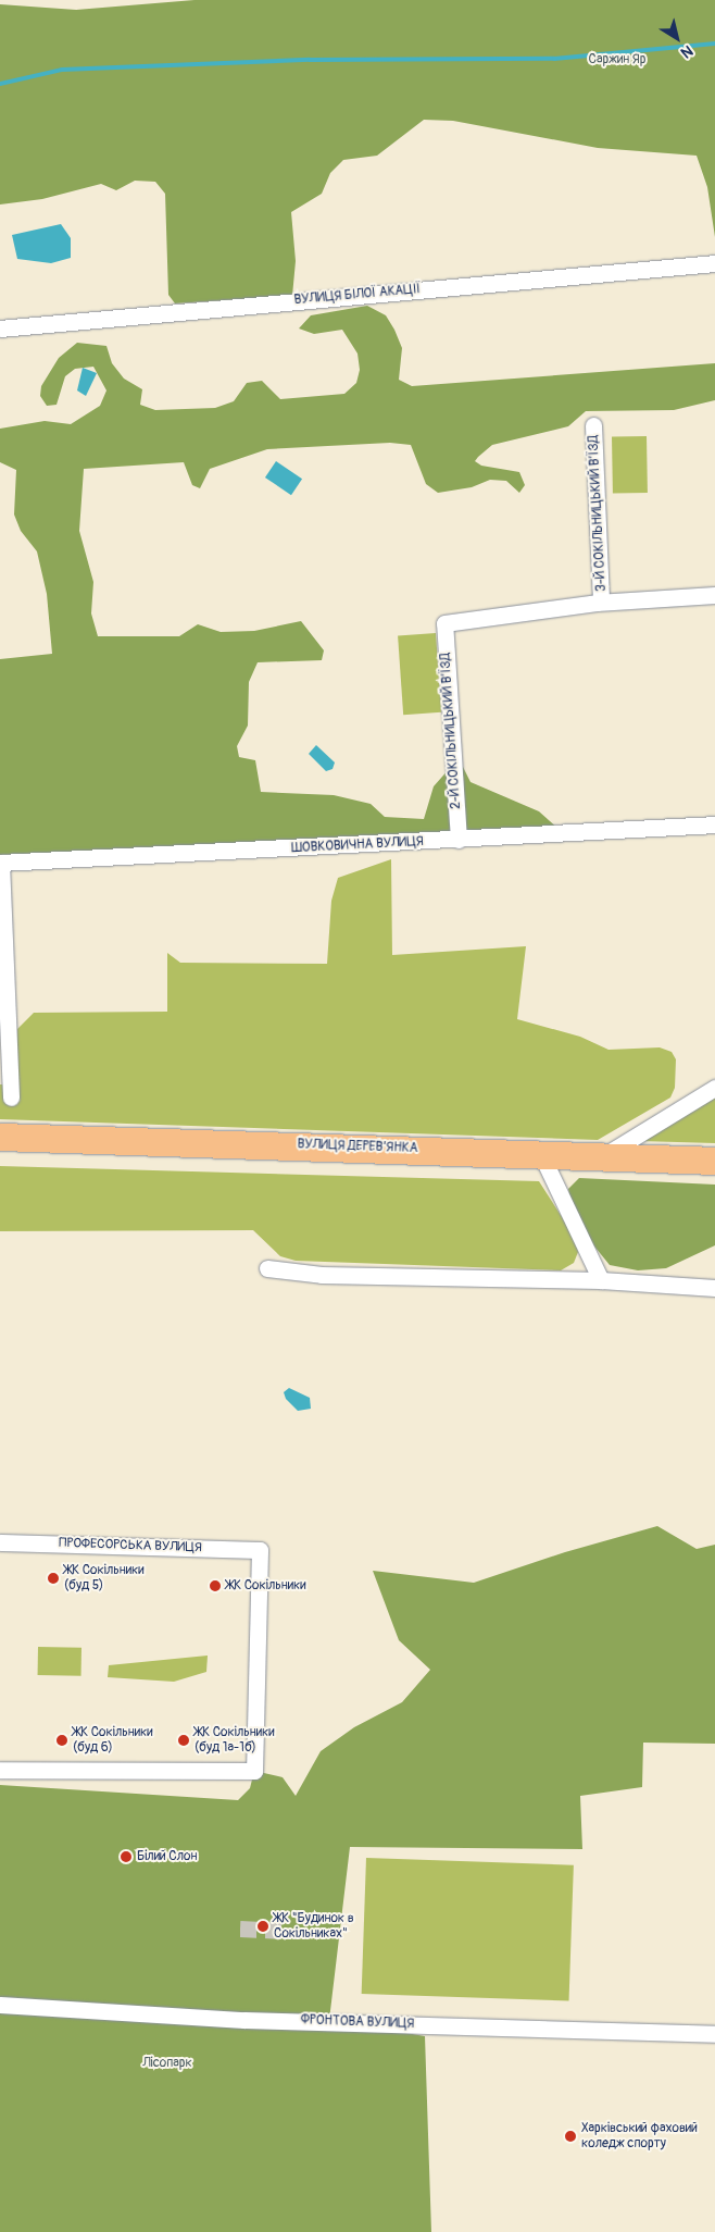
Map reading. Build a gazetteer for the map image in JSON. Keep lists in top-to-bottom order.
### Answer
{
  "streets": {
    "main road": ["ВУЛИЦЯ ДЕРЕВ’ЯНКА"],
    "street": [
      "ВУЛИЦЯ БІЛОЇ АКАЦІЇ",
      "3-Й СОКІЛЬНИЦЬКИЙ В’ЇЗД",
      "2-Й СОКІЛЬНИЦЬКИЙ В’ЇЗД",
      "ШОВКОВИЧНА ВУЛИЦЯ",
      "ПРОФЕСОРСЬКА ВУЛИЦЯ",
      "ФРОНТОВА ВУЛИЦЯ"
    ]
  },
  "crossings": [
    ["3-Й СОКІЛЬНИЦЬКИЙ В’ЇЗД", "2-Й СОКІЛЬНИЦЬКИЙ В’ЇЗД"],
    ["2-Й СОКІЛЬНИЦЬКИЙ В’ЇЗД", "ШОВКОВИЧНА ВУЛИЦЯ"]
  ],
  "parks": ["Саржин Яр", "Лісопарк"],
  "places": [
    "ЖК Сокільники (буд 5)",
    "ЖК Сокільники",
    "ЖК Сокільники (буд 6)",
    "ЖК Сокільники (буд 1а-1б)",
    "Білий Слон",
    "ЖК \"Будинок в Сокільниках\"",
    "Харківський фаховий коледж спорту"
  ],
  "north": "bottom right"
}
